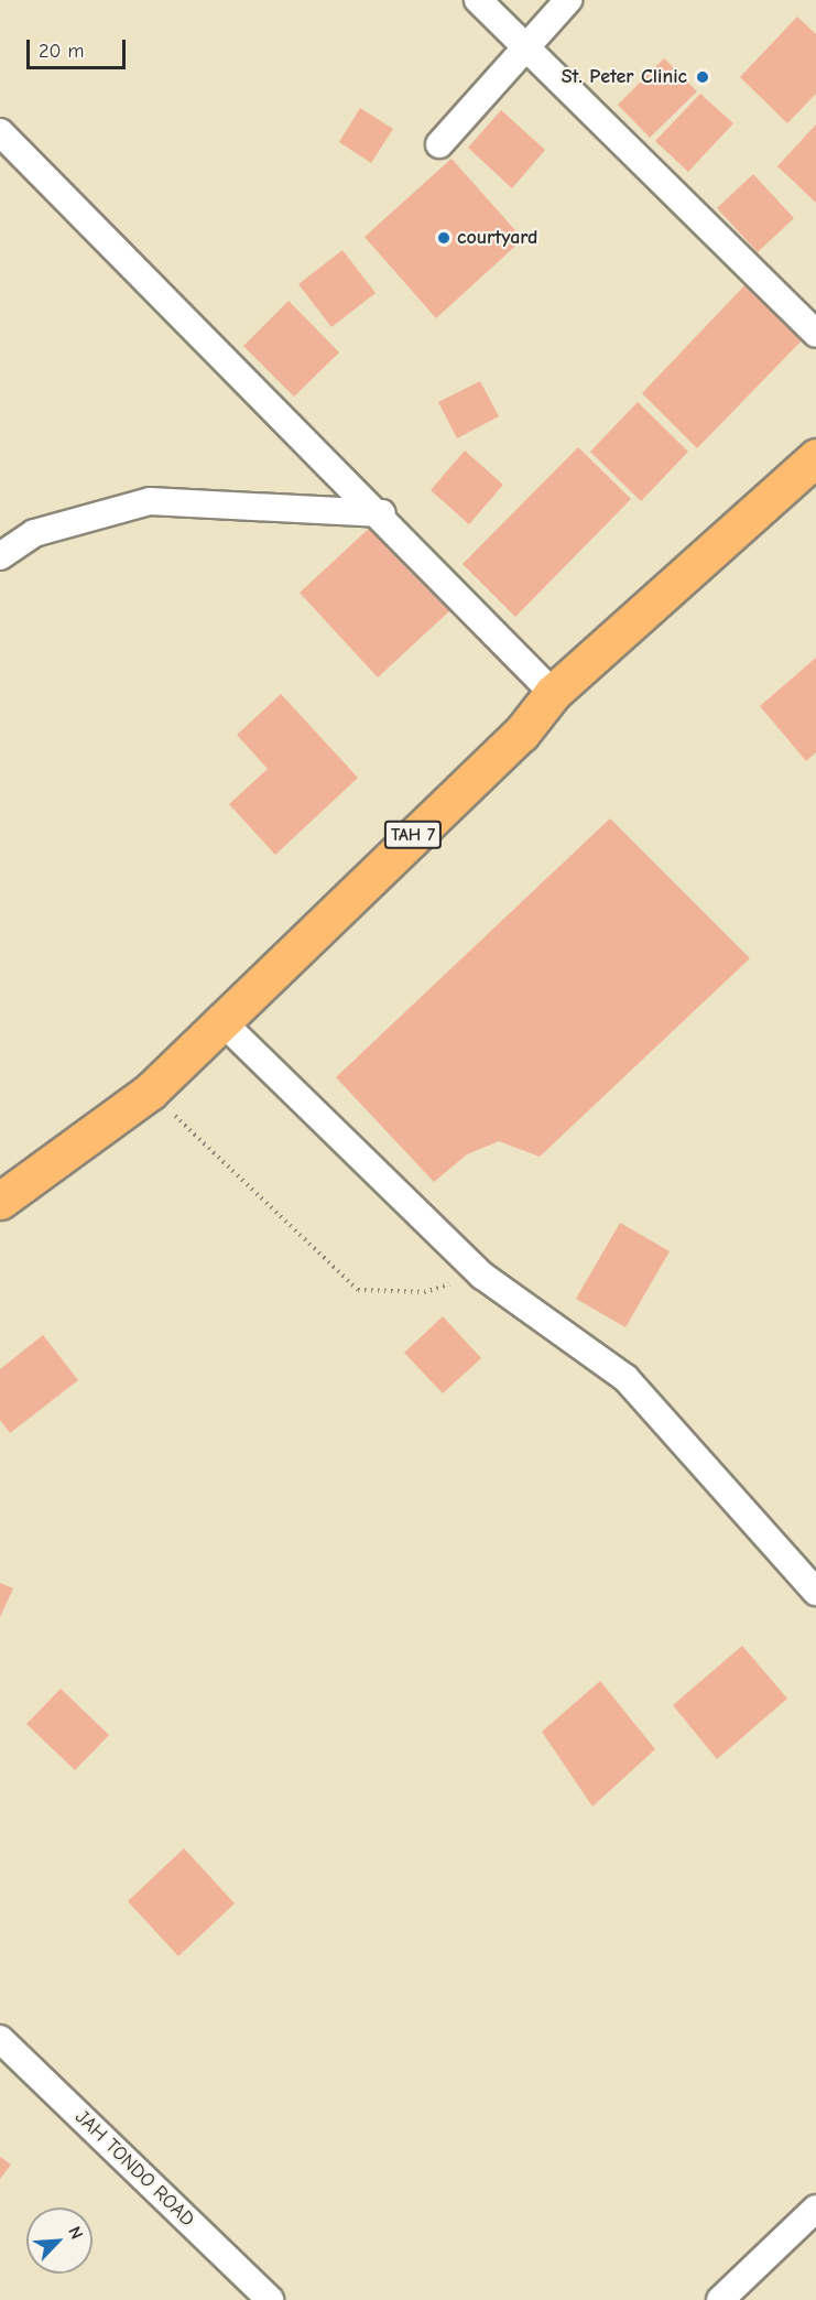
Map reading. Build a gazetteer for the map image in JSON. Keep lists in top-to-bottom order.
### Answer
{
  "streets": {
    "highway": ["TAH 7"],
    "street": ["JAH TONDO ROAD"]
  },
  "places": ["St. Peter Clinic", "courtyard"],
  "scale_bar": "20 m",
  "north": "top right"
}
